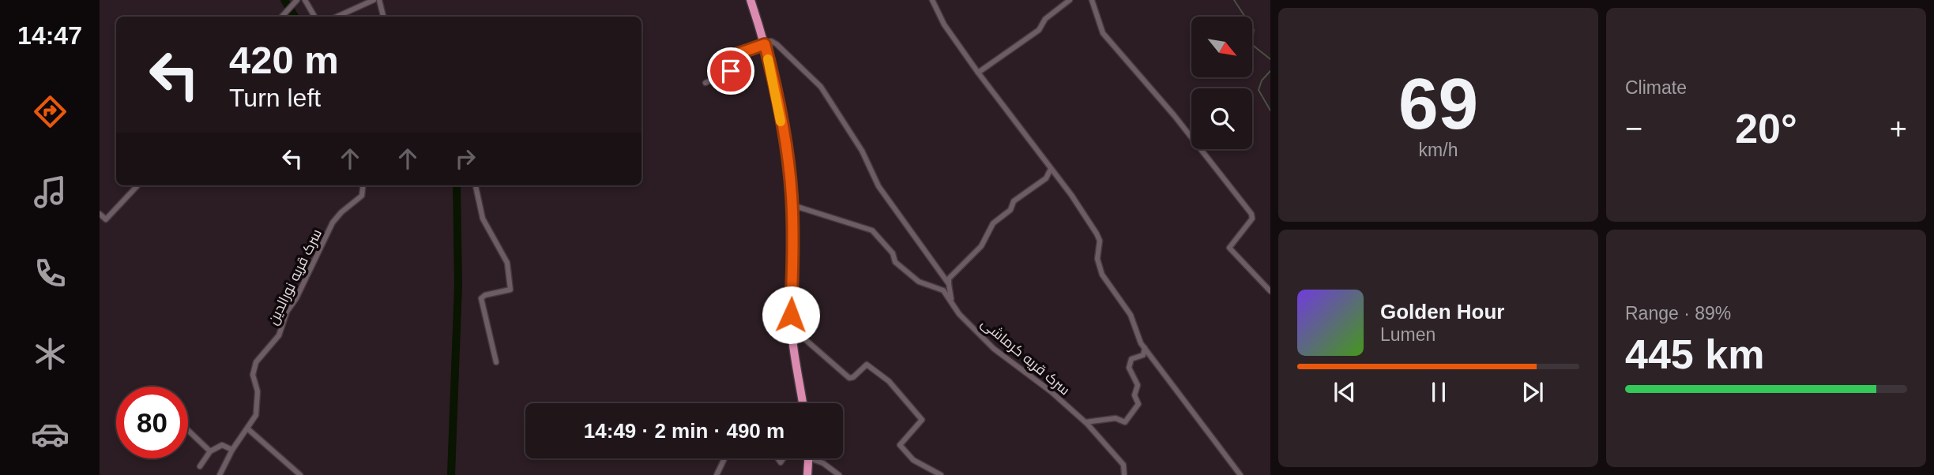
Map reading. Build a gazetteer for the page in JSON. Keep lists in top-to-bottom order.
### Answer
{
  "streets": {
    "street": ["سرک قریه نورالدین", "سرک قریه کرماشی"]
  },
  "north": "bottom right",
  "page": {
    "tabs": "14:47",
    "tile": [
      ["69", "km/h"],
      "Climate",
      ["Range · 89%", "445 km"]
    ],
    "turn": ["420 m", "Turn left"],
    "heat": ["−", "20°", "+"],
    "song": ["Golden Hour", "Lumen"],
    "limit": "80",
    "trip": "14:49 · 2 min · 490 m"
  }
}
